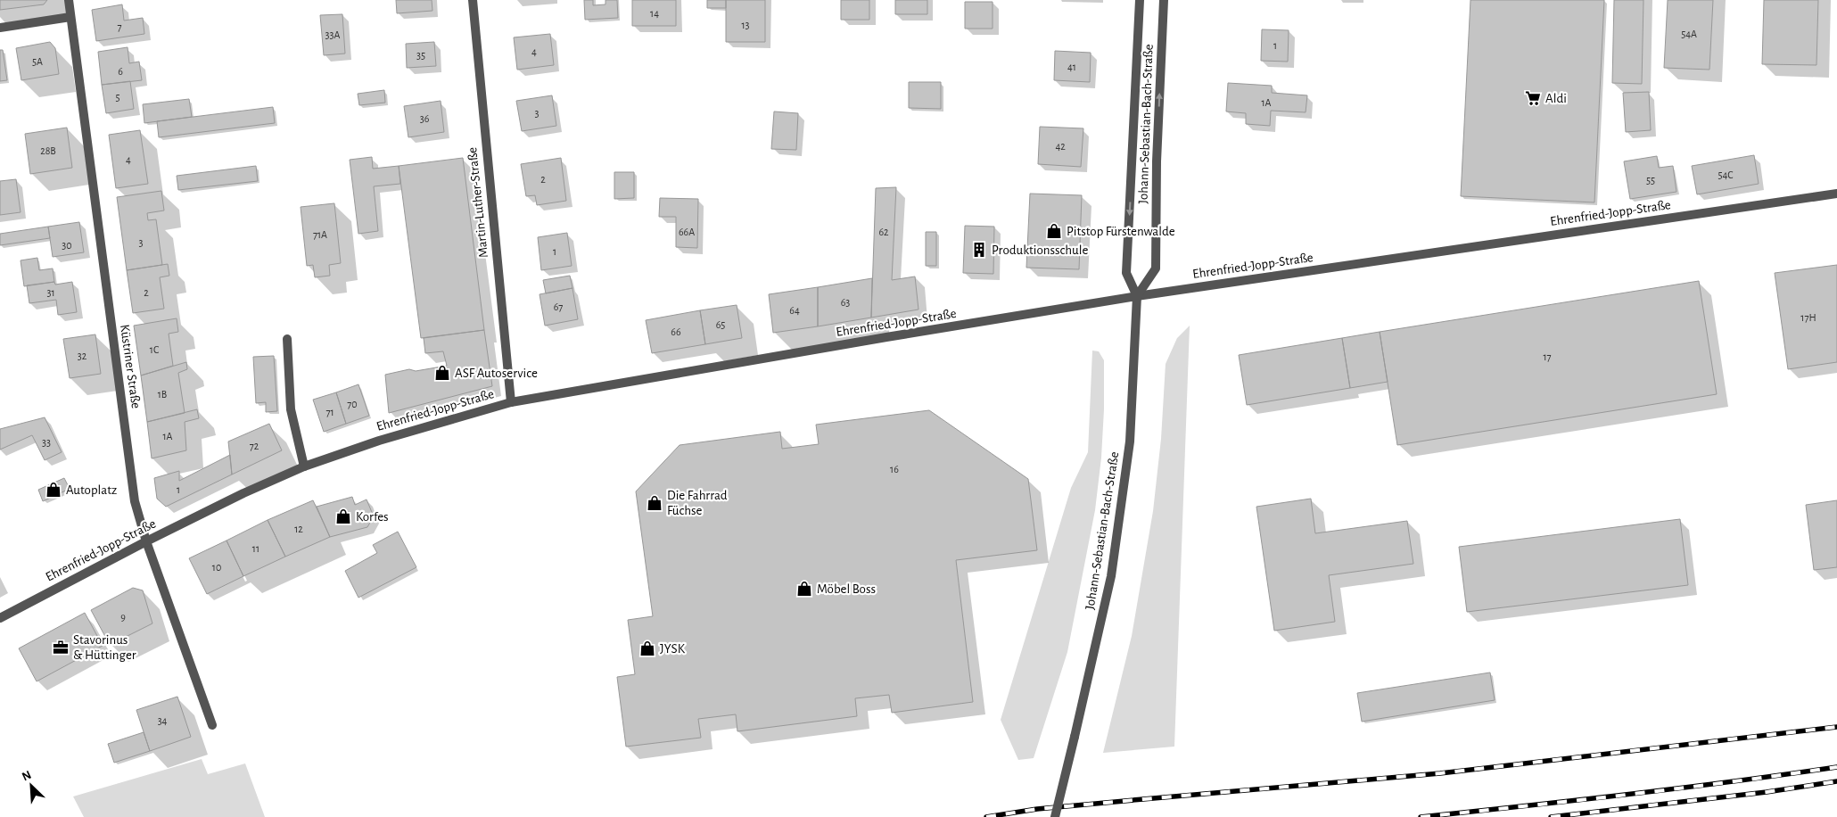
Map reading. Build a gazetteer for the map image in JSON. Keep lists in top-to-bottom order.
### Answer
{
  "streets": {
    "street": [
      "Johann-Sebastian-Bach-Straße",
      "Martin-Luther-Straße",
      "Ehrenfried-Jopp-Straße",
      "Küstriner Straße"
    ]
  },
  "crossings": [
    ["Johann-Sebastian-Bach-Straße", "Ehrenfried-Jopp-Straße"],
    ["Martin-Luther-Straße", "Ehrenfried-Jopp-Straße"],
    ["Ehrenfried-Jopp-Straße", "Küstriner Straße"]
  ],
  "places": {
    "supermarket": ["Aldi"],
    "shop": [
      "Pitstop Fürstenwalde",
      "ASF Autoservice",
      "Autoplatz",
      "Die Fahrrad Füchse",
      "Korfes",
      "Möbel Boss",
      "JYSK"
    ],
    "building": ["Produktionsschule"],
    "office": ["Stavorinus & Hüttinger"]
  },
  "house_numbers": [
    "14",
    "13",
    "7",
    "54A",
    "33A",
    "1",
    "4",
    "35",
    "5A",
    "41",
    "6",
    "5",
    "1A",
    "3",
    "36",
    "42",
    "28B",
    "4",
    "54C",
    "2",
    "55",
    "66A",
    "62",
    "71A",
    "3",
    "30",
    "1",
    "31",
    "2",
    "63",
    "67",
    "64",
    "17H",
    "65",
    "66",
    "1C",
    "32",
    "17",
    "1B",
    "70",
    "71",
    "1A",
    "33",
    "72",
    "16",
    "1",
    "12",
    "11",
    "10",
    "9",
    "34"
  ],
  "north": "top left"
}
